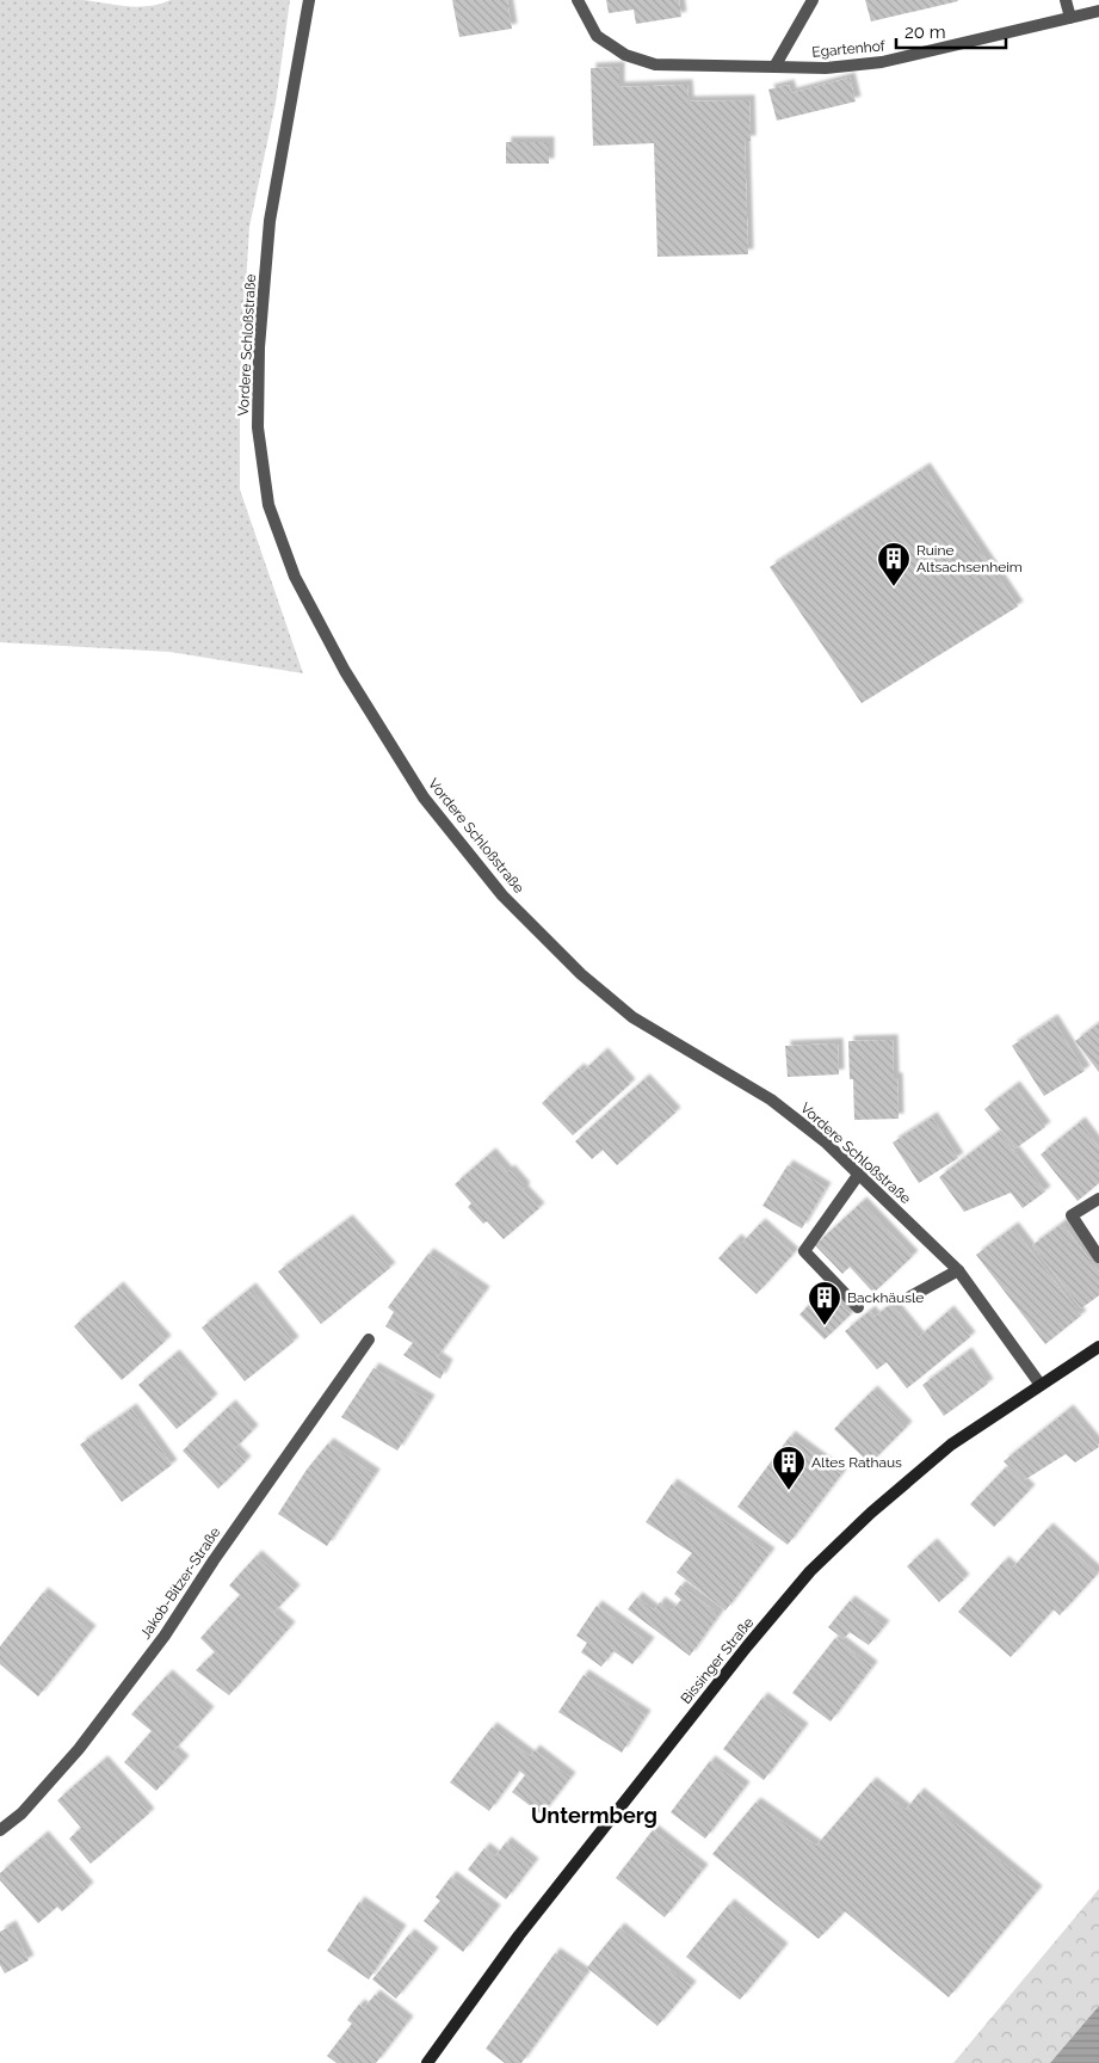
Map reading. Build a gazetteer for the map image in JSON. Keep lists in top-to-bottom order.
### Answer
{
  "streets": {
    "main road": ["Bissinger Straße"],
    "street": ["Egartenhof", "Vordere Schloßstraße", "Jakob-Bitzer-Straße"]
  },
  "crossings": [
    ["Vordere Schloßstraße", "Bissinger Straße"]
  ],
  "districts": ["Untermberg"],
  "places": {
    "building": ["Ruine Altsachsenheim", "Backhäusle", "Altes Rathaus"]
  },
  "scale_bar": "20 m"
}
